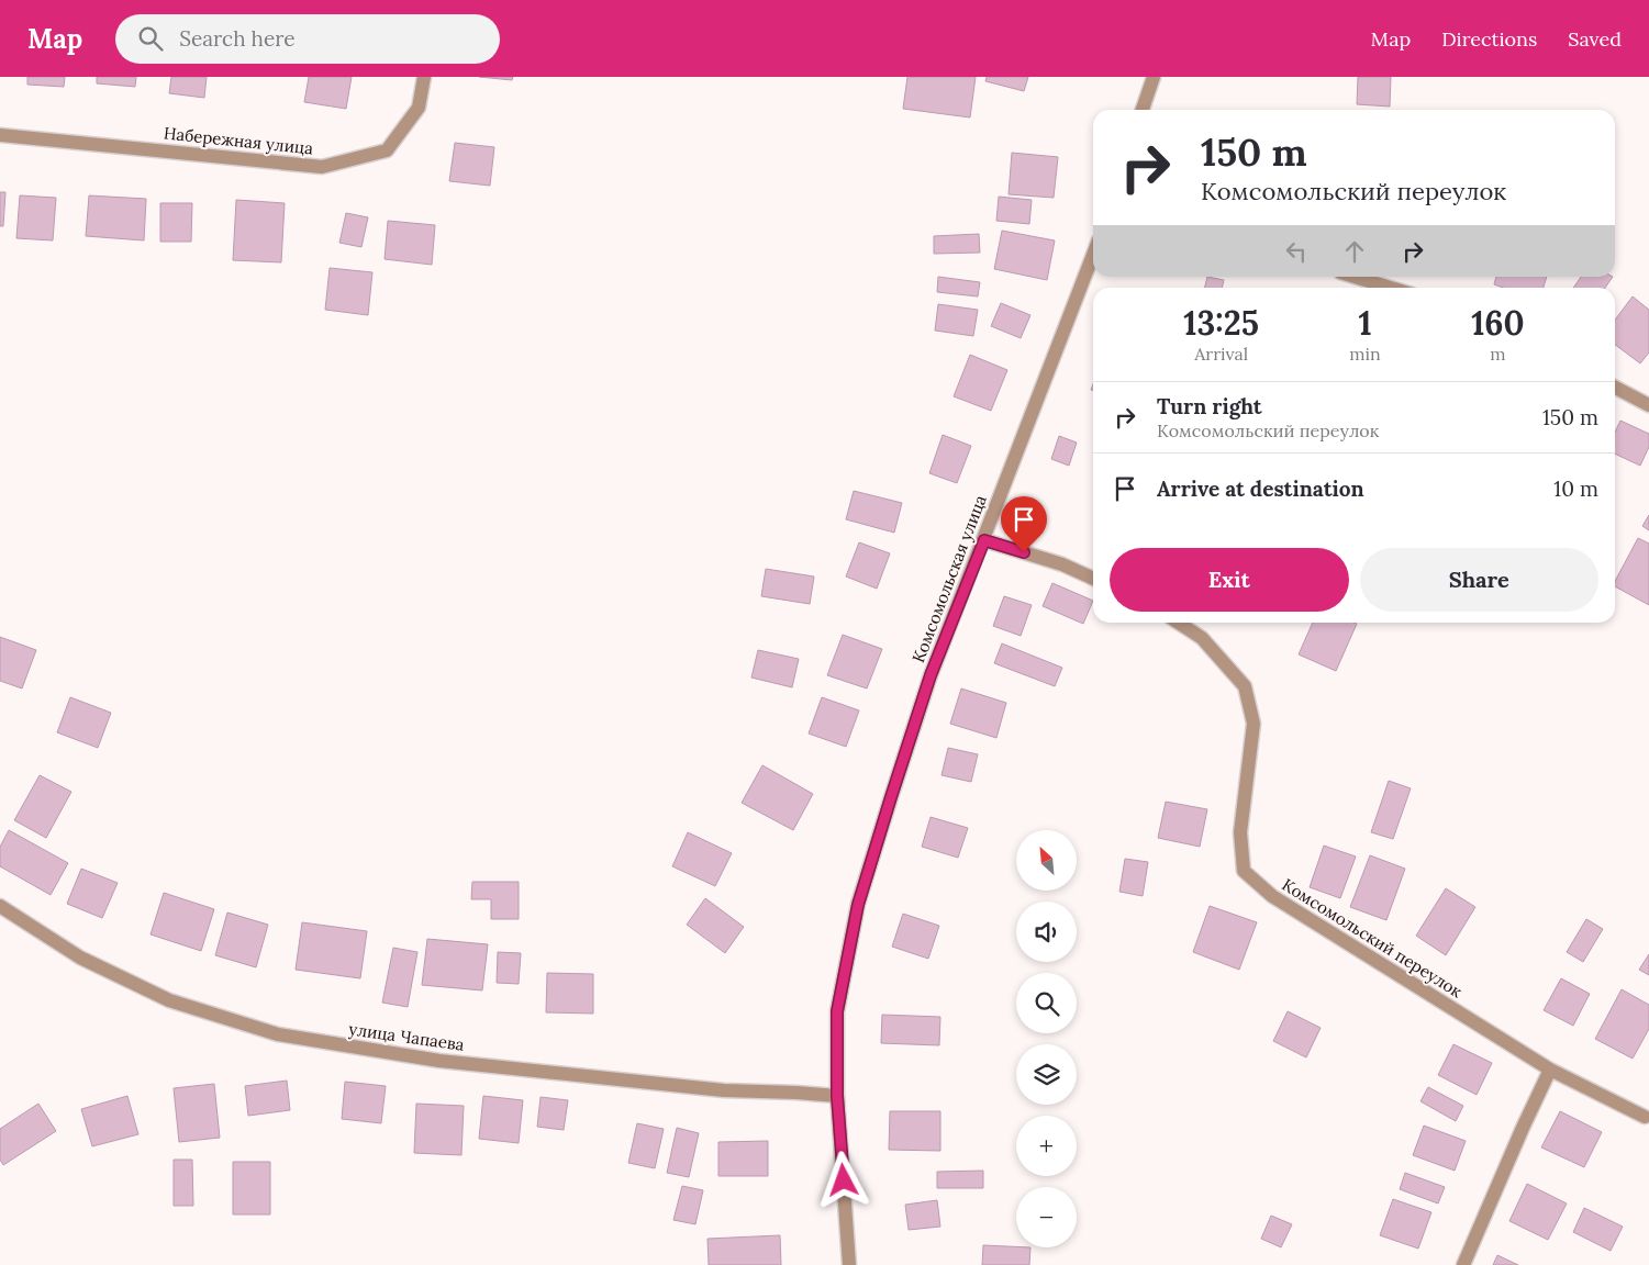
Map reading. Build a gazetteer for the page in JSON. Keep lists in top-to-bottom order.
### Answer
{
  "streets": {
    "street": [
      "Набережная улица",
      "Комсомольская улица",
      "Комсомольский переулок",
      "улица Чапаева"
    ]
  },
  "crossings": [
    ["Комсомольская улица", "улица Чапаева"]
  ],
  "north": "top left",
  "page": {
    "header": "Map",
    "search": "Search here",
    "nav": ["Map", "Directions", "Saved"],
    "turn": ["150 m", "Комсомольский переулок"],
    "eta": [
      "13:25",
      "Arrival",
      "1",
      "min",
      "160",
      "m"
    ],
    "list": [
      {
        "name": "Turn right",
        "note": "Комсомольский переулок",
        "value": "150 m"
      },
      {
        "name": "Arrive at destination",
        "value": "10 m"
      }
    ],
    "buttons": ["Exit", "Share"],
    "map_buttons": ["+", "−"]
  }
}
